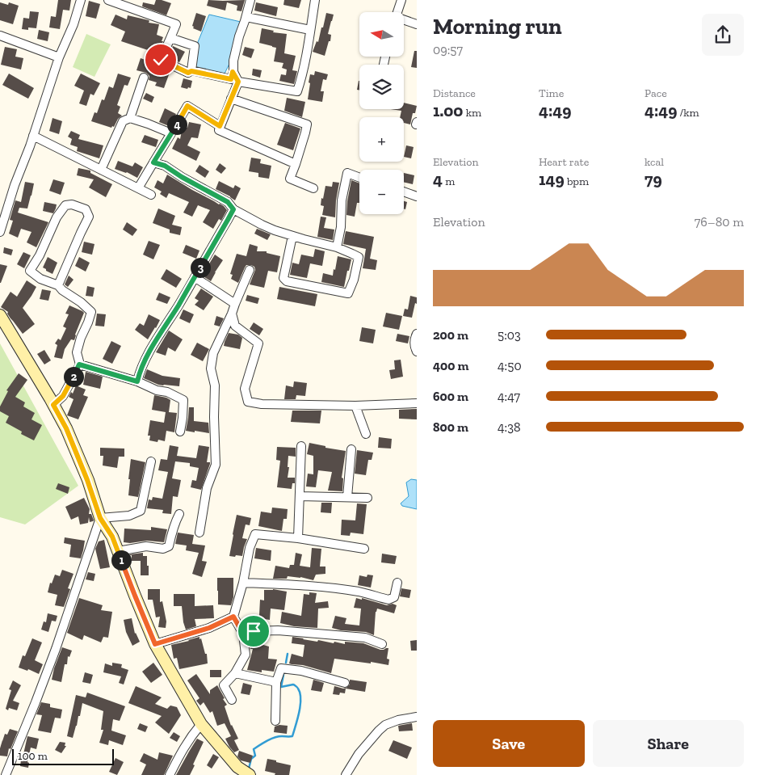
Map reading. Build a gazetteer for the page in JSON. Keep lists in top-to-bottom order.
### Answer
{
  "scale_bar": "100 m",
  "north": "left",
  "page": {
    "heading": ["Morning run", "09:57"],
    "map_buttons": ["+", "−"],
    "stats": [
      ["Distance", "1.00 km"],
      ["Time", "4:49"],
      ["Pace", "4:49 /km"],
      ["Elevation", "4 m"],
      ["Heart rate", "149 bpm"],
      ["kcal", "79"]
    ],
    "pins": [
      "4",
      "3",
      "2",
      "1"
    ],
    "chart": ["Elevation", "76–80 m"],
    "list": [
      {
        "name": "200 m",
        "note": "5:03"
      },
      {
        "name": "400 m",
        "note": "4:50"
      },
      {
        "name": "600 m",
        "note": "4:47"
      },
      {
        "name": "800 m",
        "note": "4:38"
      }
    ],
    "buttons": ["Save", "Share"],
    "scale": "100 m"
  }
}
